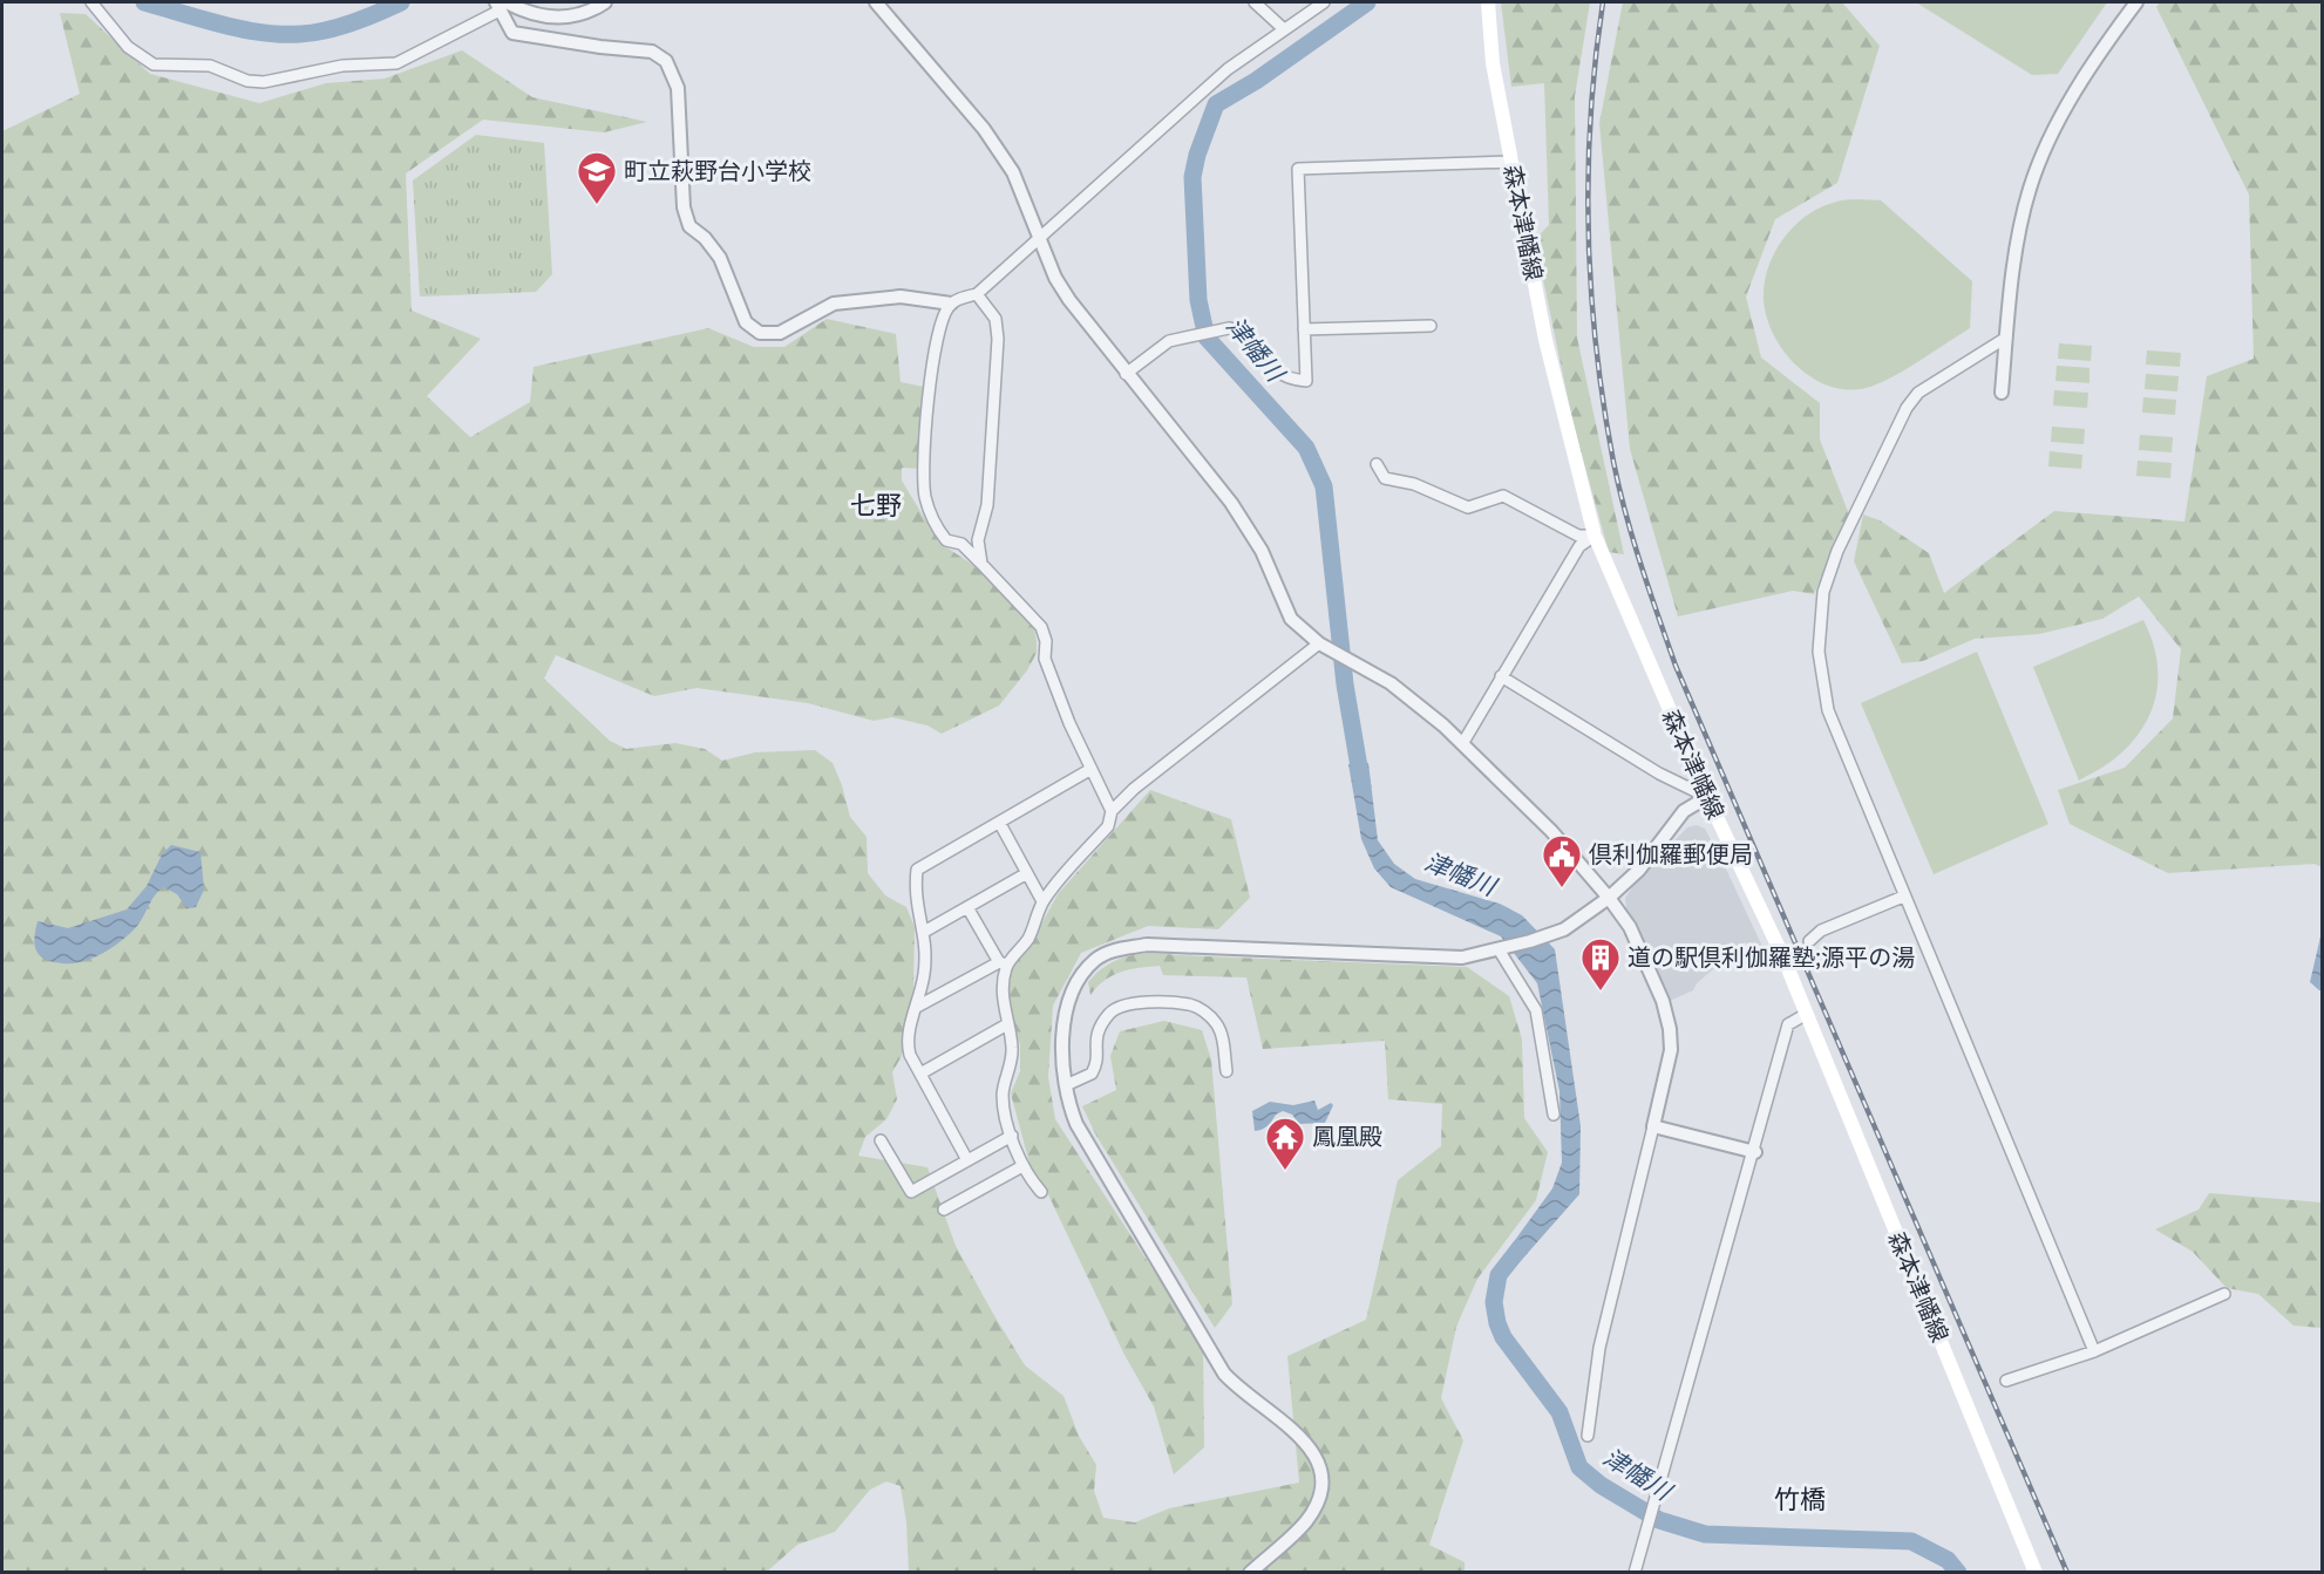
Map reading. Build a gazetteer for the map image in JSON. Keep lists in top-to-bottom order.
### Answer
{
  "streets": {
    "main road": ["森本津幡線"]
  },
  "districts": ["七野", "竹橋"],
  "water": ["津幡川"],
  "places": {
    "school or university": ["町立萩野台小学校"],
    "public building": ["倶利伽羅郵便局"],
    "building": ["道の駅倶利伽羅塾;源平の湯"],
    "temple": ["鳳凰殿"]
  }
}
